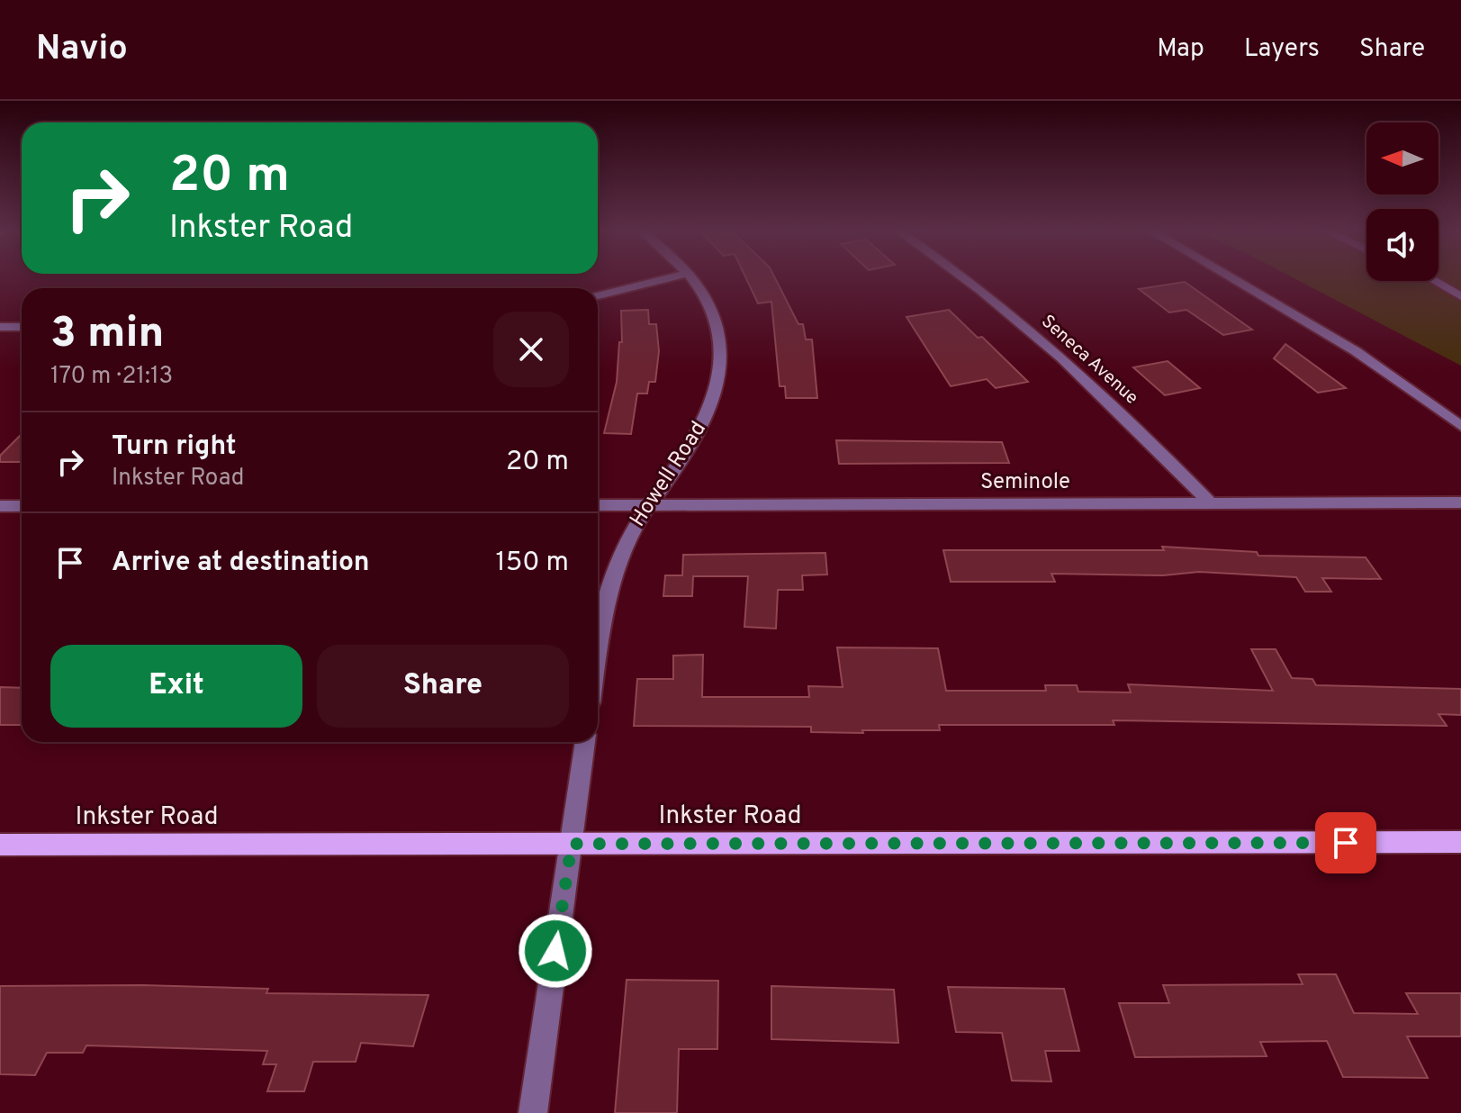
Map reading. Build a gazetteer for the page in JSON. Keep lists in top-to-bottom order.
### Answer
{
  "streets": {
    "main road": ["Inkster Road"],
    "street": ["Seneca Avenue", "Howell Road", "Seminole"]
  },
  "crossings": [
    ["Seneca Avenue", "Seminole"],
    ["Howell Road", "Seminole"]
  ],
  "north": "left",
  "page": {
    "header": "Navio",
    "nav": ["Map", "Layers", "Share"],
    "turn": ["20 m", "Inkster Road"],
    "heading": ["3 min", "170 m · 21:13"],
    "list": [
      {
        "name": "Turn right",
        "note": "Inkster Road",
        "value": "20 m"
      },
      {
        "name": "Arrive at destination",
        "value": "150 m"
      }
    ],
    "buttons": ["Exit", "Share"]
  }
}
